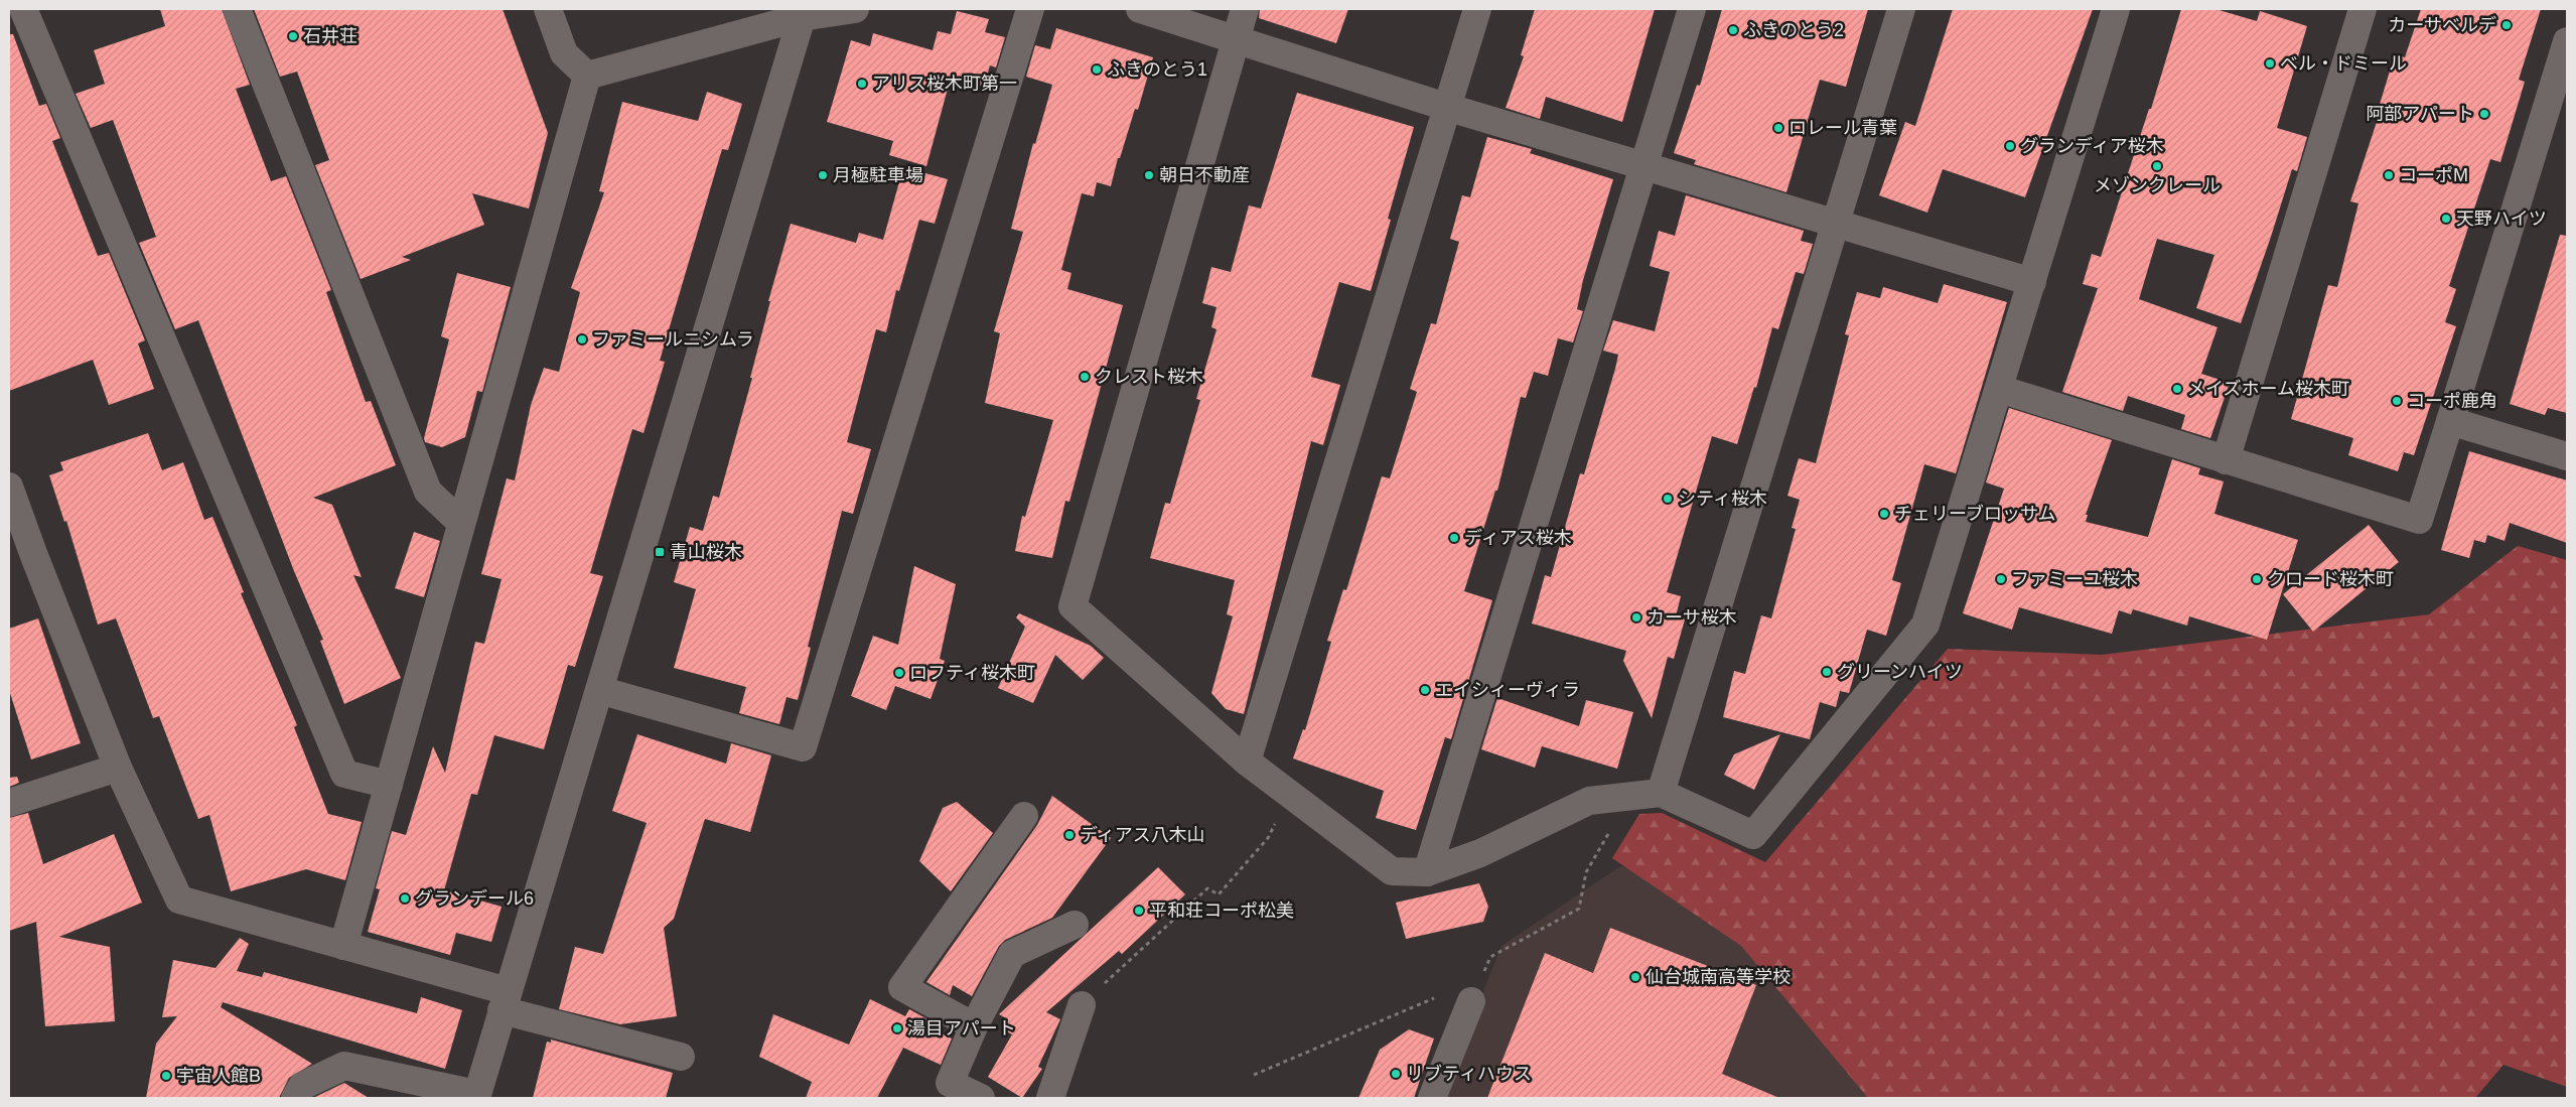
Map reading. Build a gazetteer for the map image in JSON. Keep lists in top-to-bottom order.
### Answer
{
  "places": {
    "other": [
      "カーサベルデ",
      "ふきのとう2",
      "石井荘",
      "ベル・ドミール",
      "ふきのとう1",
      "アリス桜木町第一",
      "阿部アパート",
      "ロレール青葉",
      "グランディア桜木",
      "メゾンクレール",
      "月極駐車場",
      "朝日不動産",
      "コーポM",
      "天野ハイツ",
      "ファミールニシムラ",
      "クレスト桜木",
      "メイズホーム桜木町",
      "コーポ鹿角",
      "シティ桜木",
      "チェリーブロッサム",
      "ディアス桜木",
      "ファミーユ桜木",
      "クロード桜木町",
      "カーサ桜木",
      "グリーンハイツ",
      "ロフティ桜木町",
      "エイシィーヴィラ",
      "ディアス八木山",
      "グランデール6",
      "平和荘コーポ松美",
      "仙台城南高等学校",
      "湯目アパート",
      "リブティハウス",
      "宇宙人館B"
    ],
    "transit": ["青山桜木"]
  }
}
